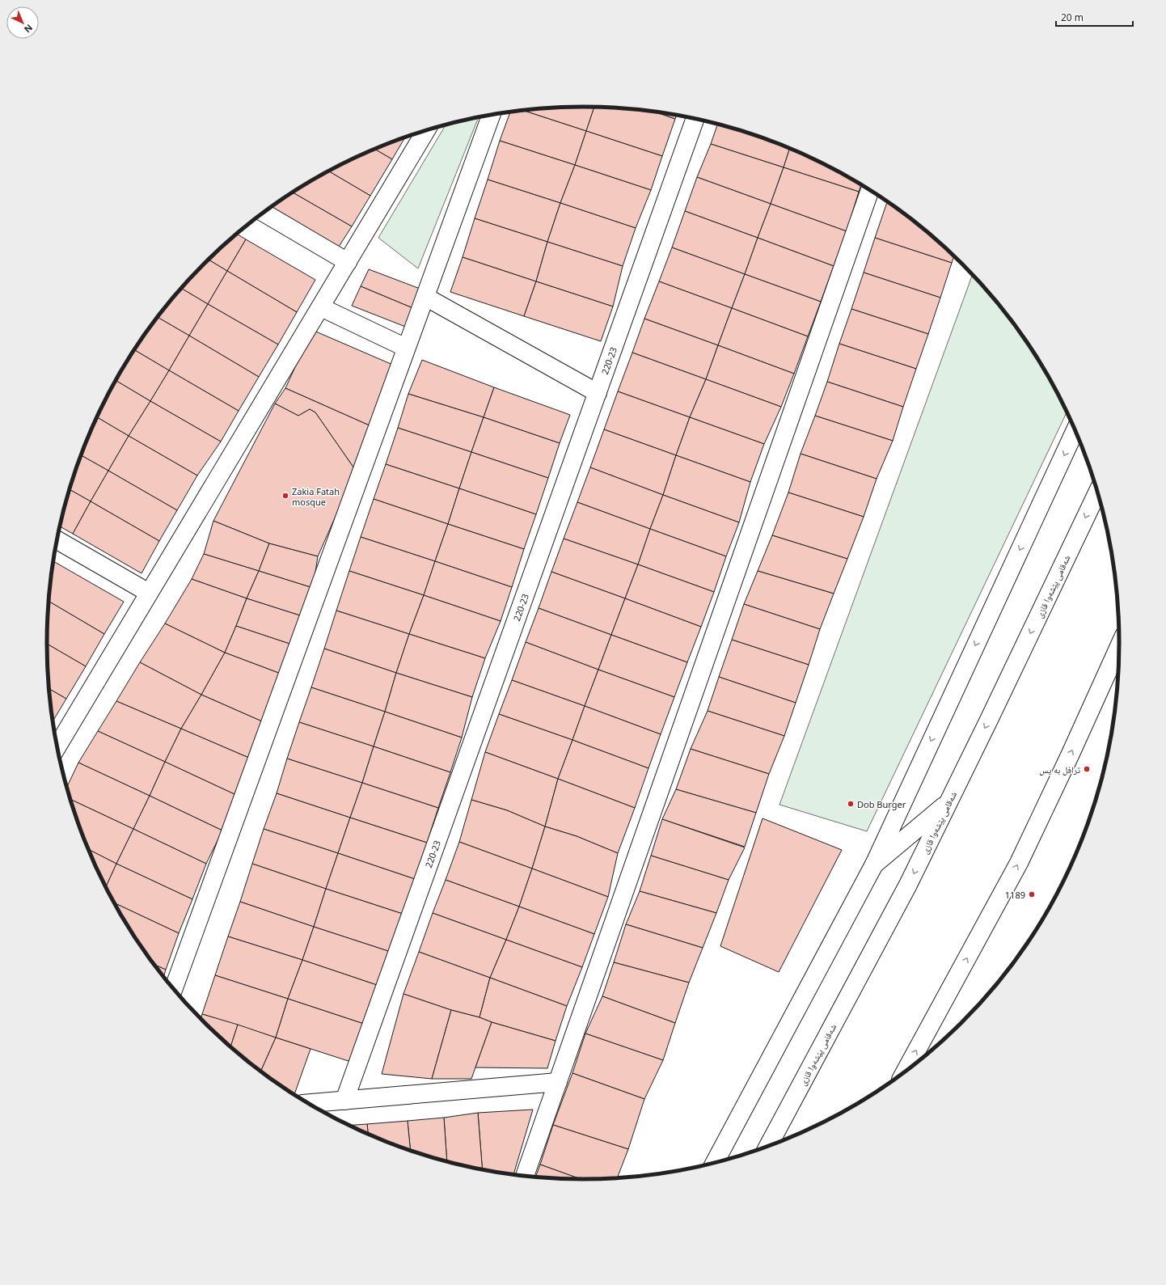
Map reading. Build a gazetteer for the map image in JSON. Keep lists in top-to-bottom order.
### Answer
{
  "streets": {
    "main road": ["220-23", "شەقامی پێشەوا قازی"]
  },
  "places": [
    "Zakia Fatah mosque",
    "ترافل به يس",
    "Dob Burger",
    "1189"
  ],
  "scale_bar": "20 m",
  "north": "bottom right"
}
